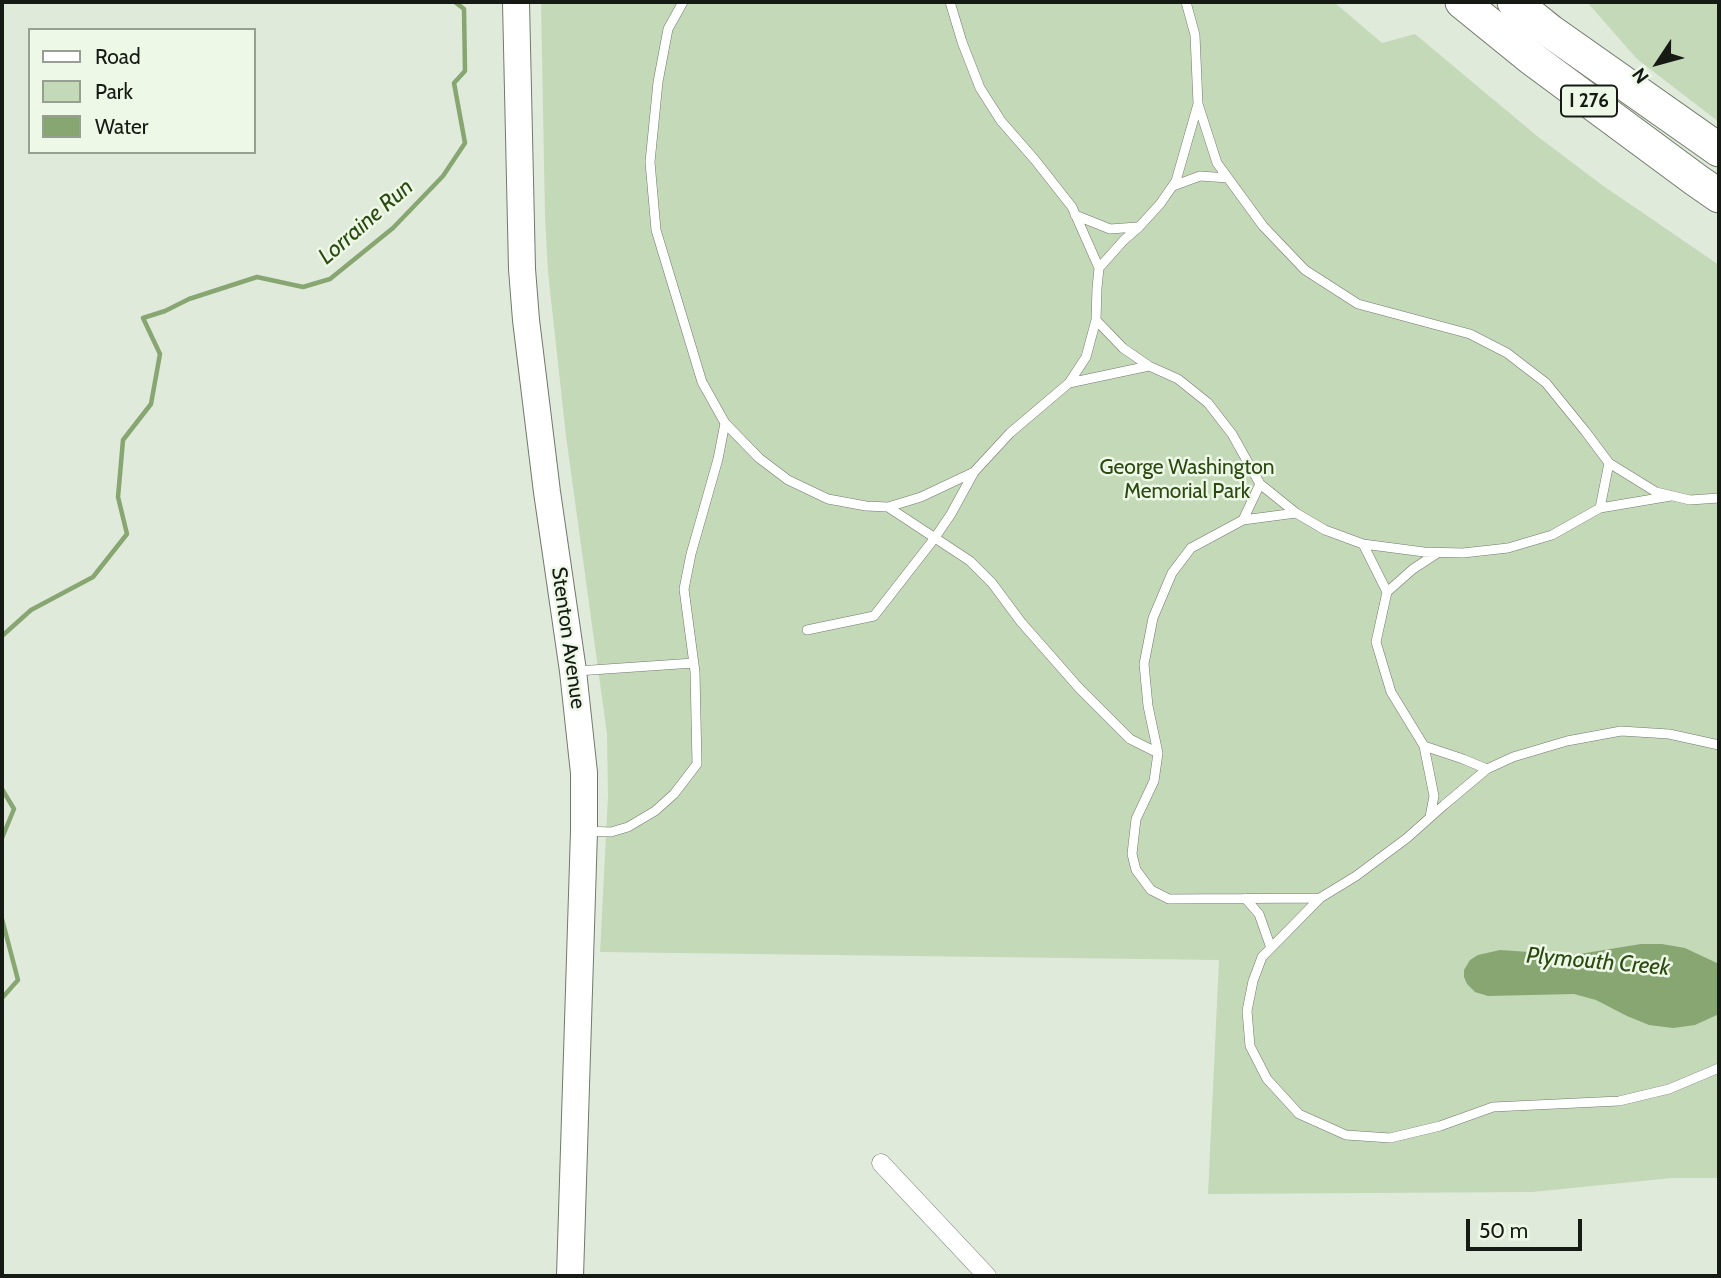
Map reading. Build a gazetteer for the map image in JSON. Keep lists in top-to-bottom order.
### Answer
{
  "streets": {
    "highway": ["I 276"],
    "main road": ["Stenton Avenue"]
  },
  "water": ["Lorraine Run", "Plymouth Creek"],
  "parks": ["George Washington Memorial Park"],
  "legend": ["Road", "Park", "Water"],
  "scale_bar": "50 m",
  "north": "bottom left"
}
